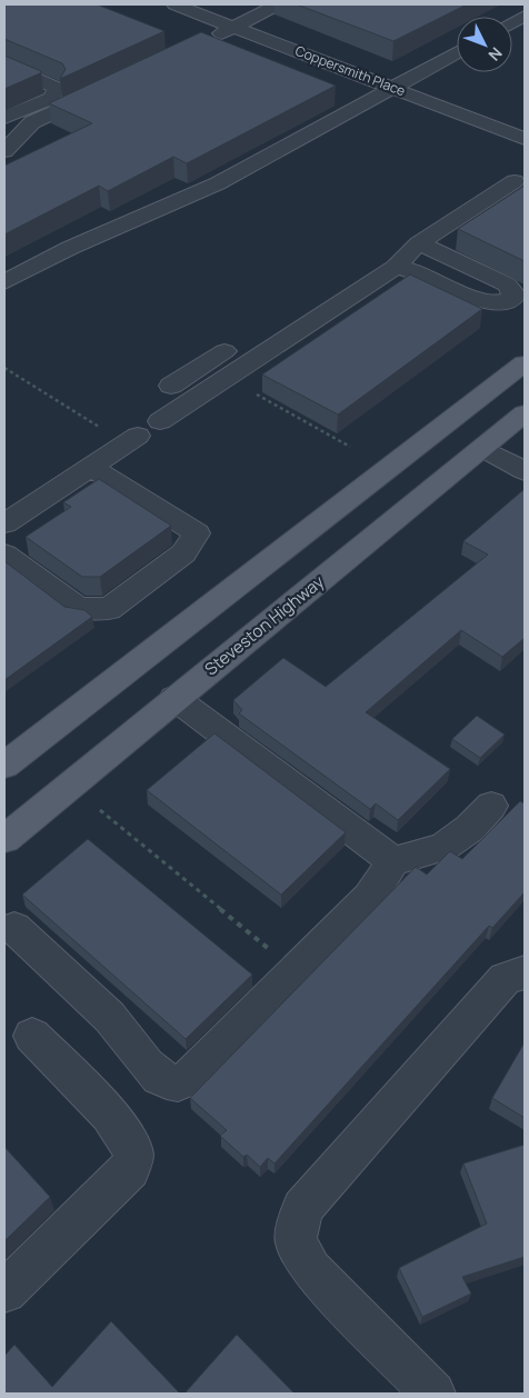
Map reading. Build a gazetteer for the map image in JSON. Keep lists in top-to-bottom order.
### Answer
{
  "streets": {
    "main road": ["Steveston Highway"],
    "street": ["Coppersmith Place"]
  },
  "north": "bottom right"
}
